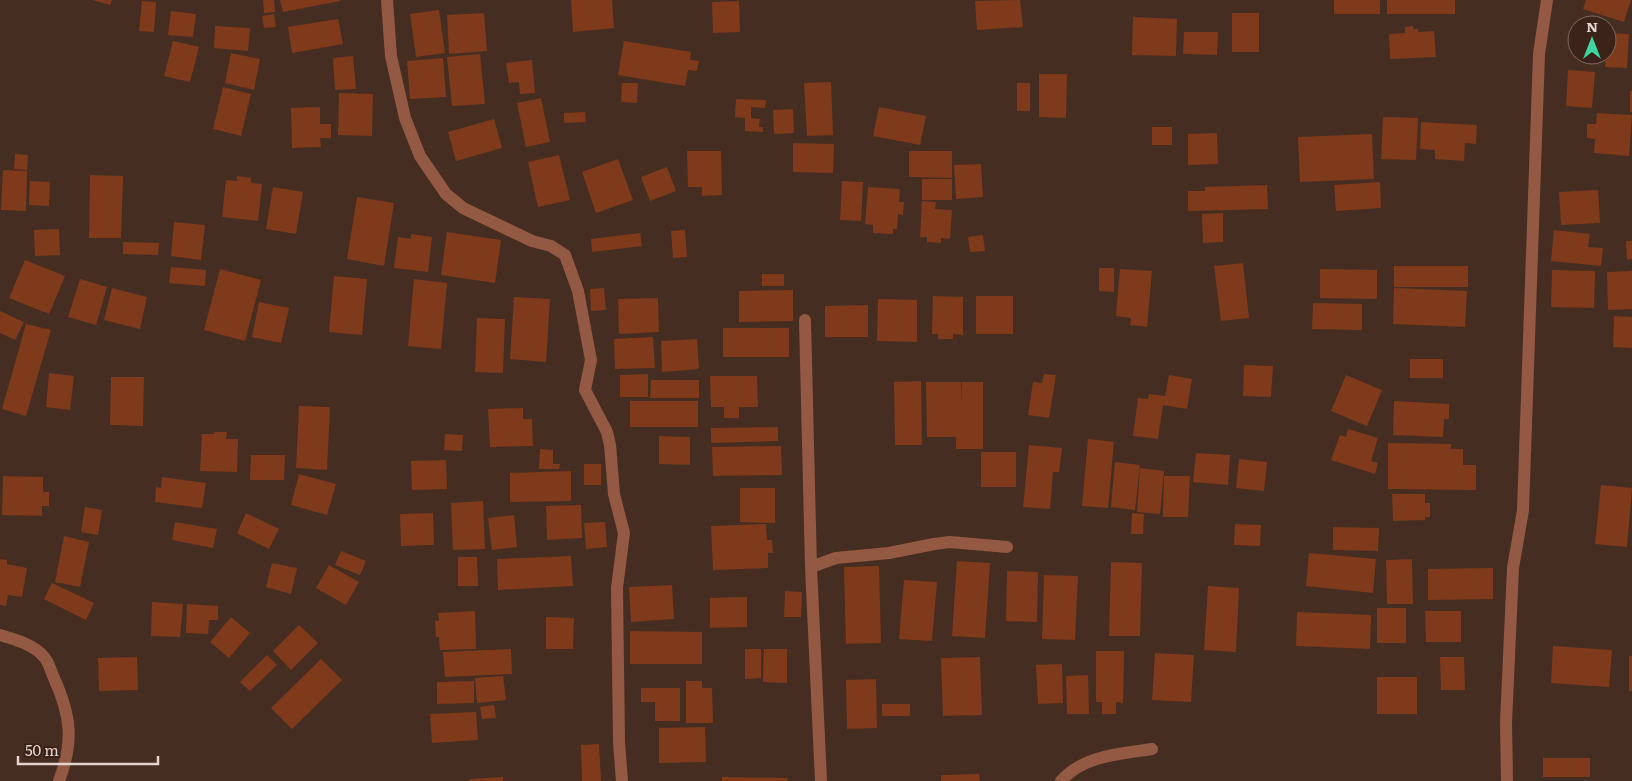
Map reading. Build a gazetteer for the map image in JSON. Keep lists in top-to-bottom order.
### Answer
{
  "scale_bar": "50 m",
  "north": "top"
}
